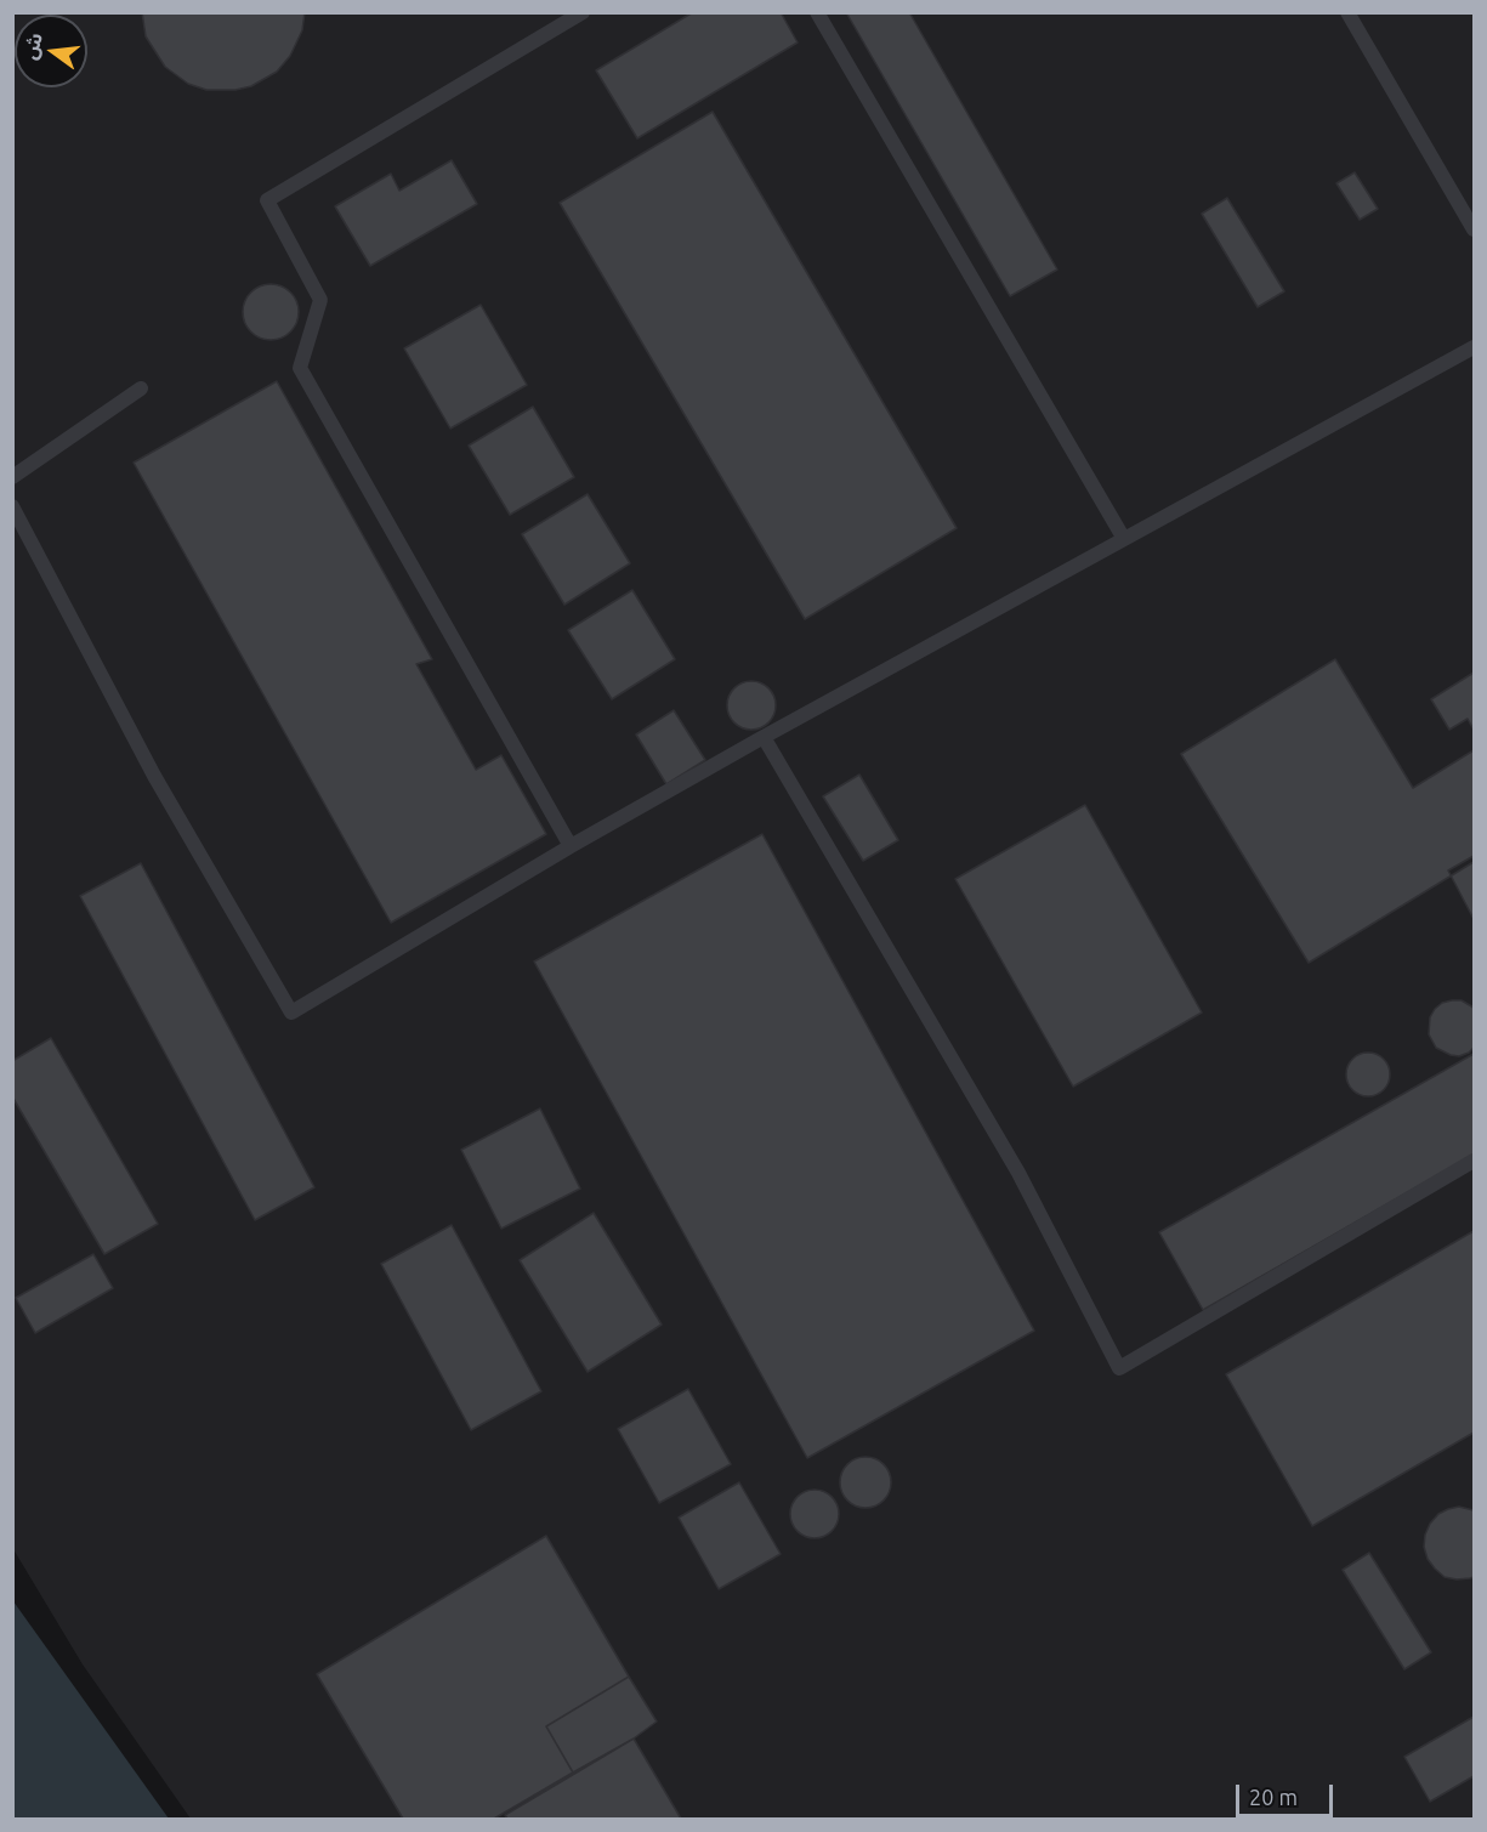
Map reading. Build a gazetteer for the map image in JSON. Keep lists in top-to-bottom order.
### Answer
{
  "scale_bar": "20 m",
  "north": "left"
}
